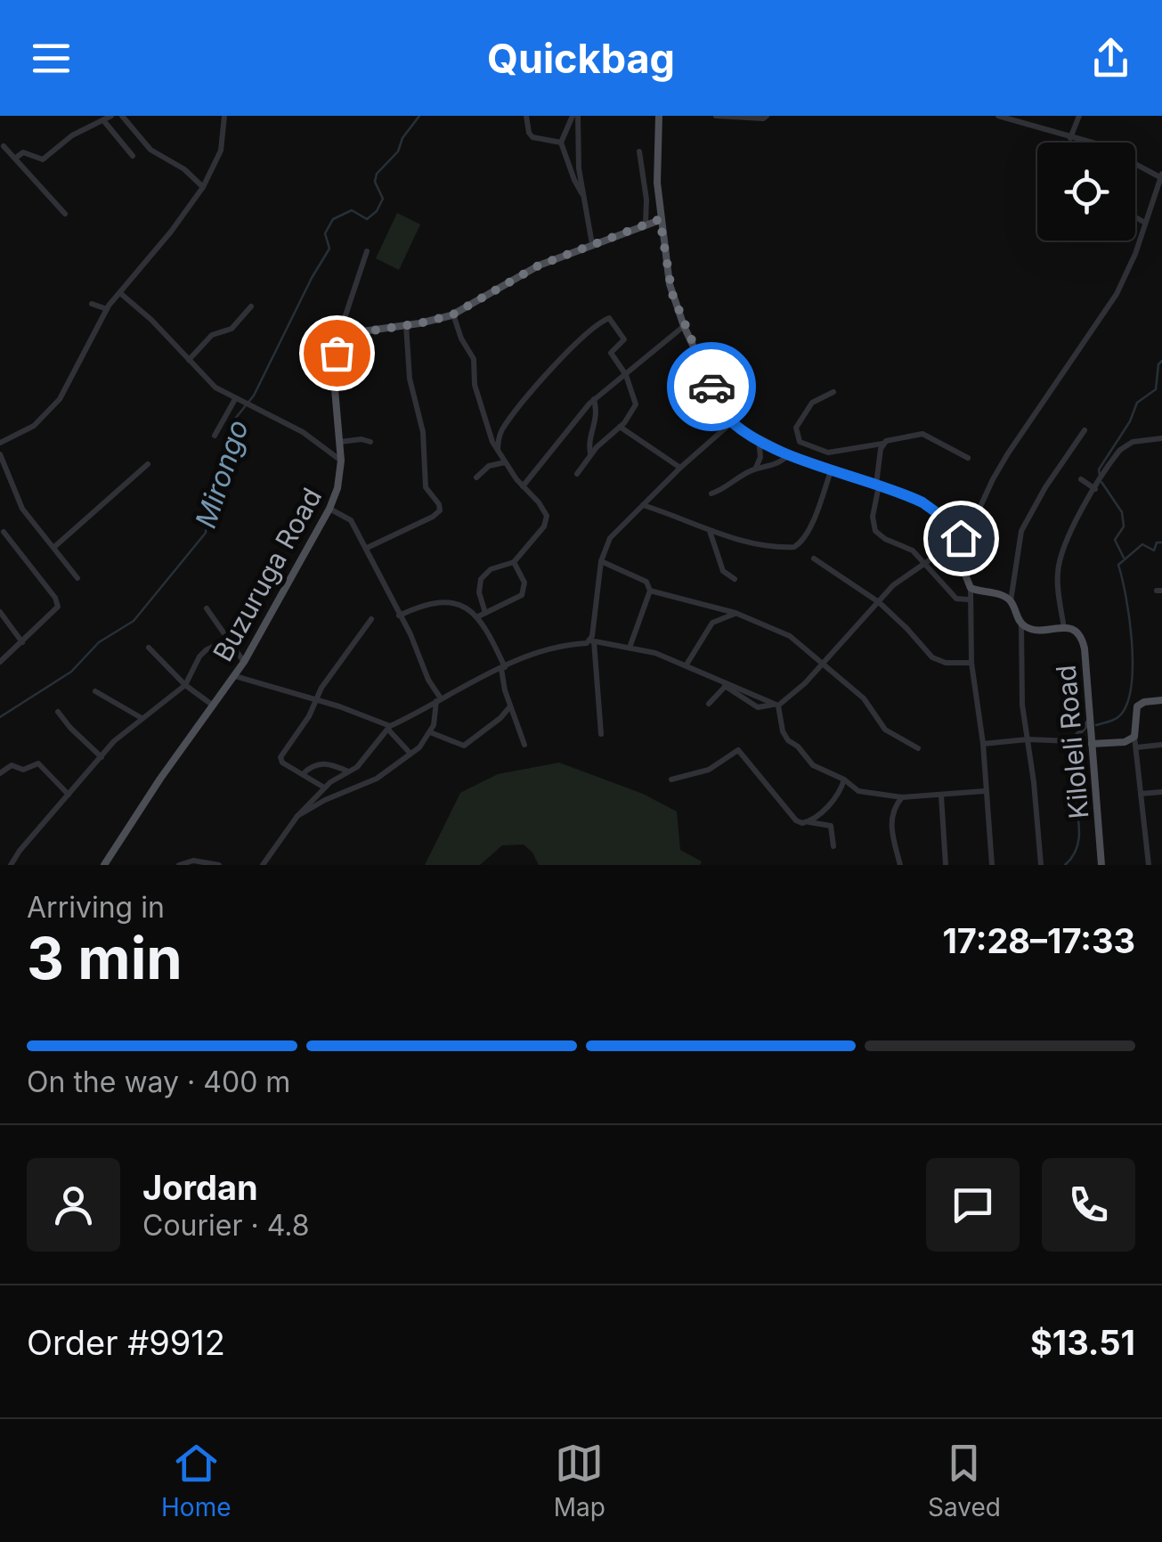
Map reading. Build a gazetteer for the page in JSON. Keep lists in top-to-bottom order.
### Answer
{
  "streets": {
    "main road": ["Buzuruga Road", "Kiloleli Road"]
  },
  "water": ["Mirongo"],
  "page": {
    "header": "Quickbag",
    "heading": ["3 min", "Arriving in", "17:28–17:33"],
    "panel": [
      "Jordan",
      "Courier · 4.8",
      "Order #9912",
      "$13.51"
    ],
    "bar": "On the way · 400 m",
    "tabs": ["Home", "Map", "Saved"]
  }
}
